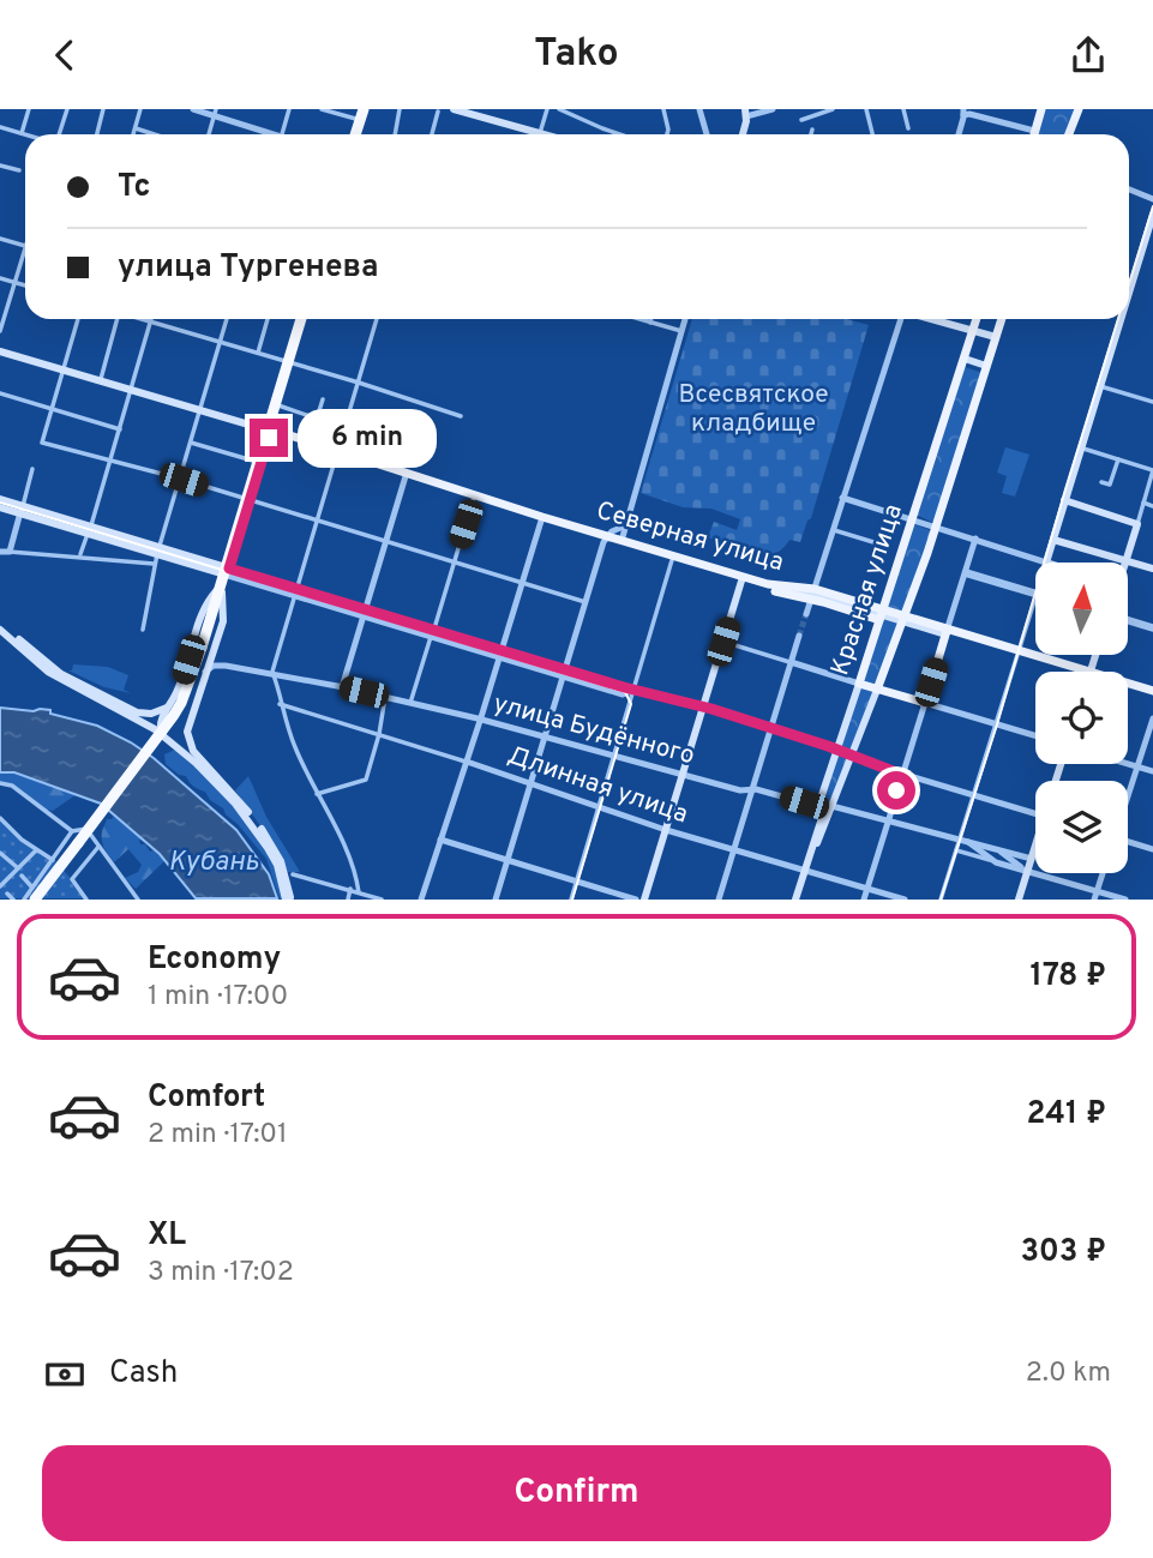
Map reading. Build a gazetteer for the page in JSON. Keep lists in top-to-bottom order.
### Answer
{
  "streets": {
    "main road": ["Северная улица", "Красная улица"],
    "street": ["улица Будённого", "Длинная улица"]
  },
  "crossings": [
    ["Северная улица", "Красная улица"],
    ["Красная улица", "улица Будённого"],
    ["Красная улица", "Длинная улица"]
  ],
  "water": ["Кубань"],
  "parks": ["Всесвятское кладбище"],
  "north": "top",
  "page": {
    "header": "Tako",
    "banner": ["Тс", "улица Тургенева"],
    "bubble": "6 min",
    "list": [
      {
        "name": "Economy",
        "note": "1 min · 17:00",
        "value": "178 ₽"
      },
      {
        "name": "Comfort",
        "note": "2 min · 17:01",
        "value": "241 ₽"
      },
      {
        "name": "XL",
        "note": "3 min · 17:02",
        "value": "303 ₽"
      }
    ],
    "pay": ["Cash", "2.0 km"],
    "buttons": "Confirm"
  }
}
